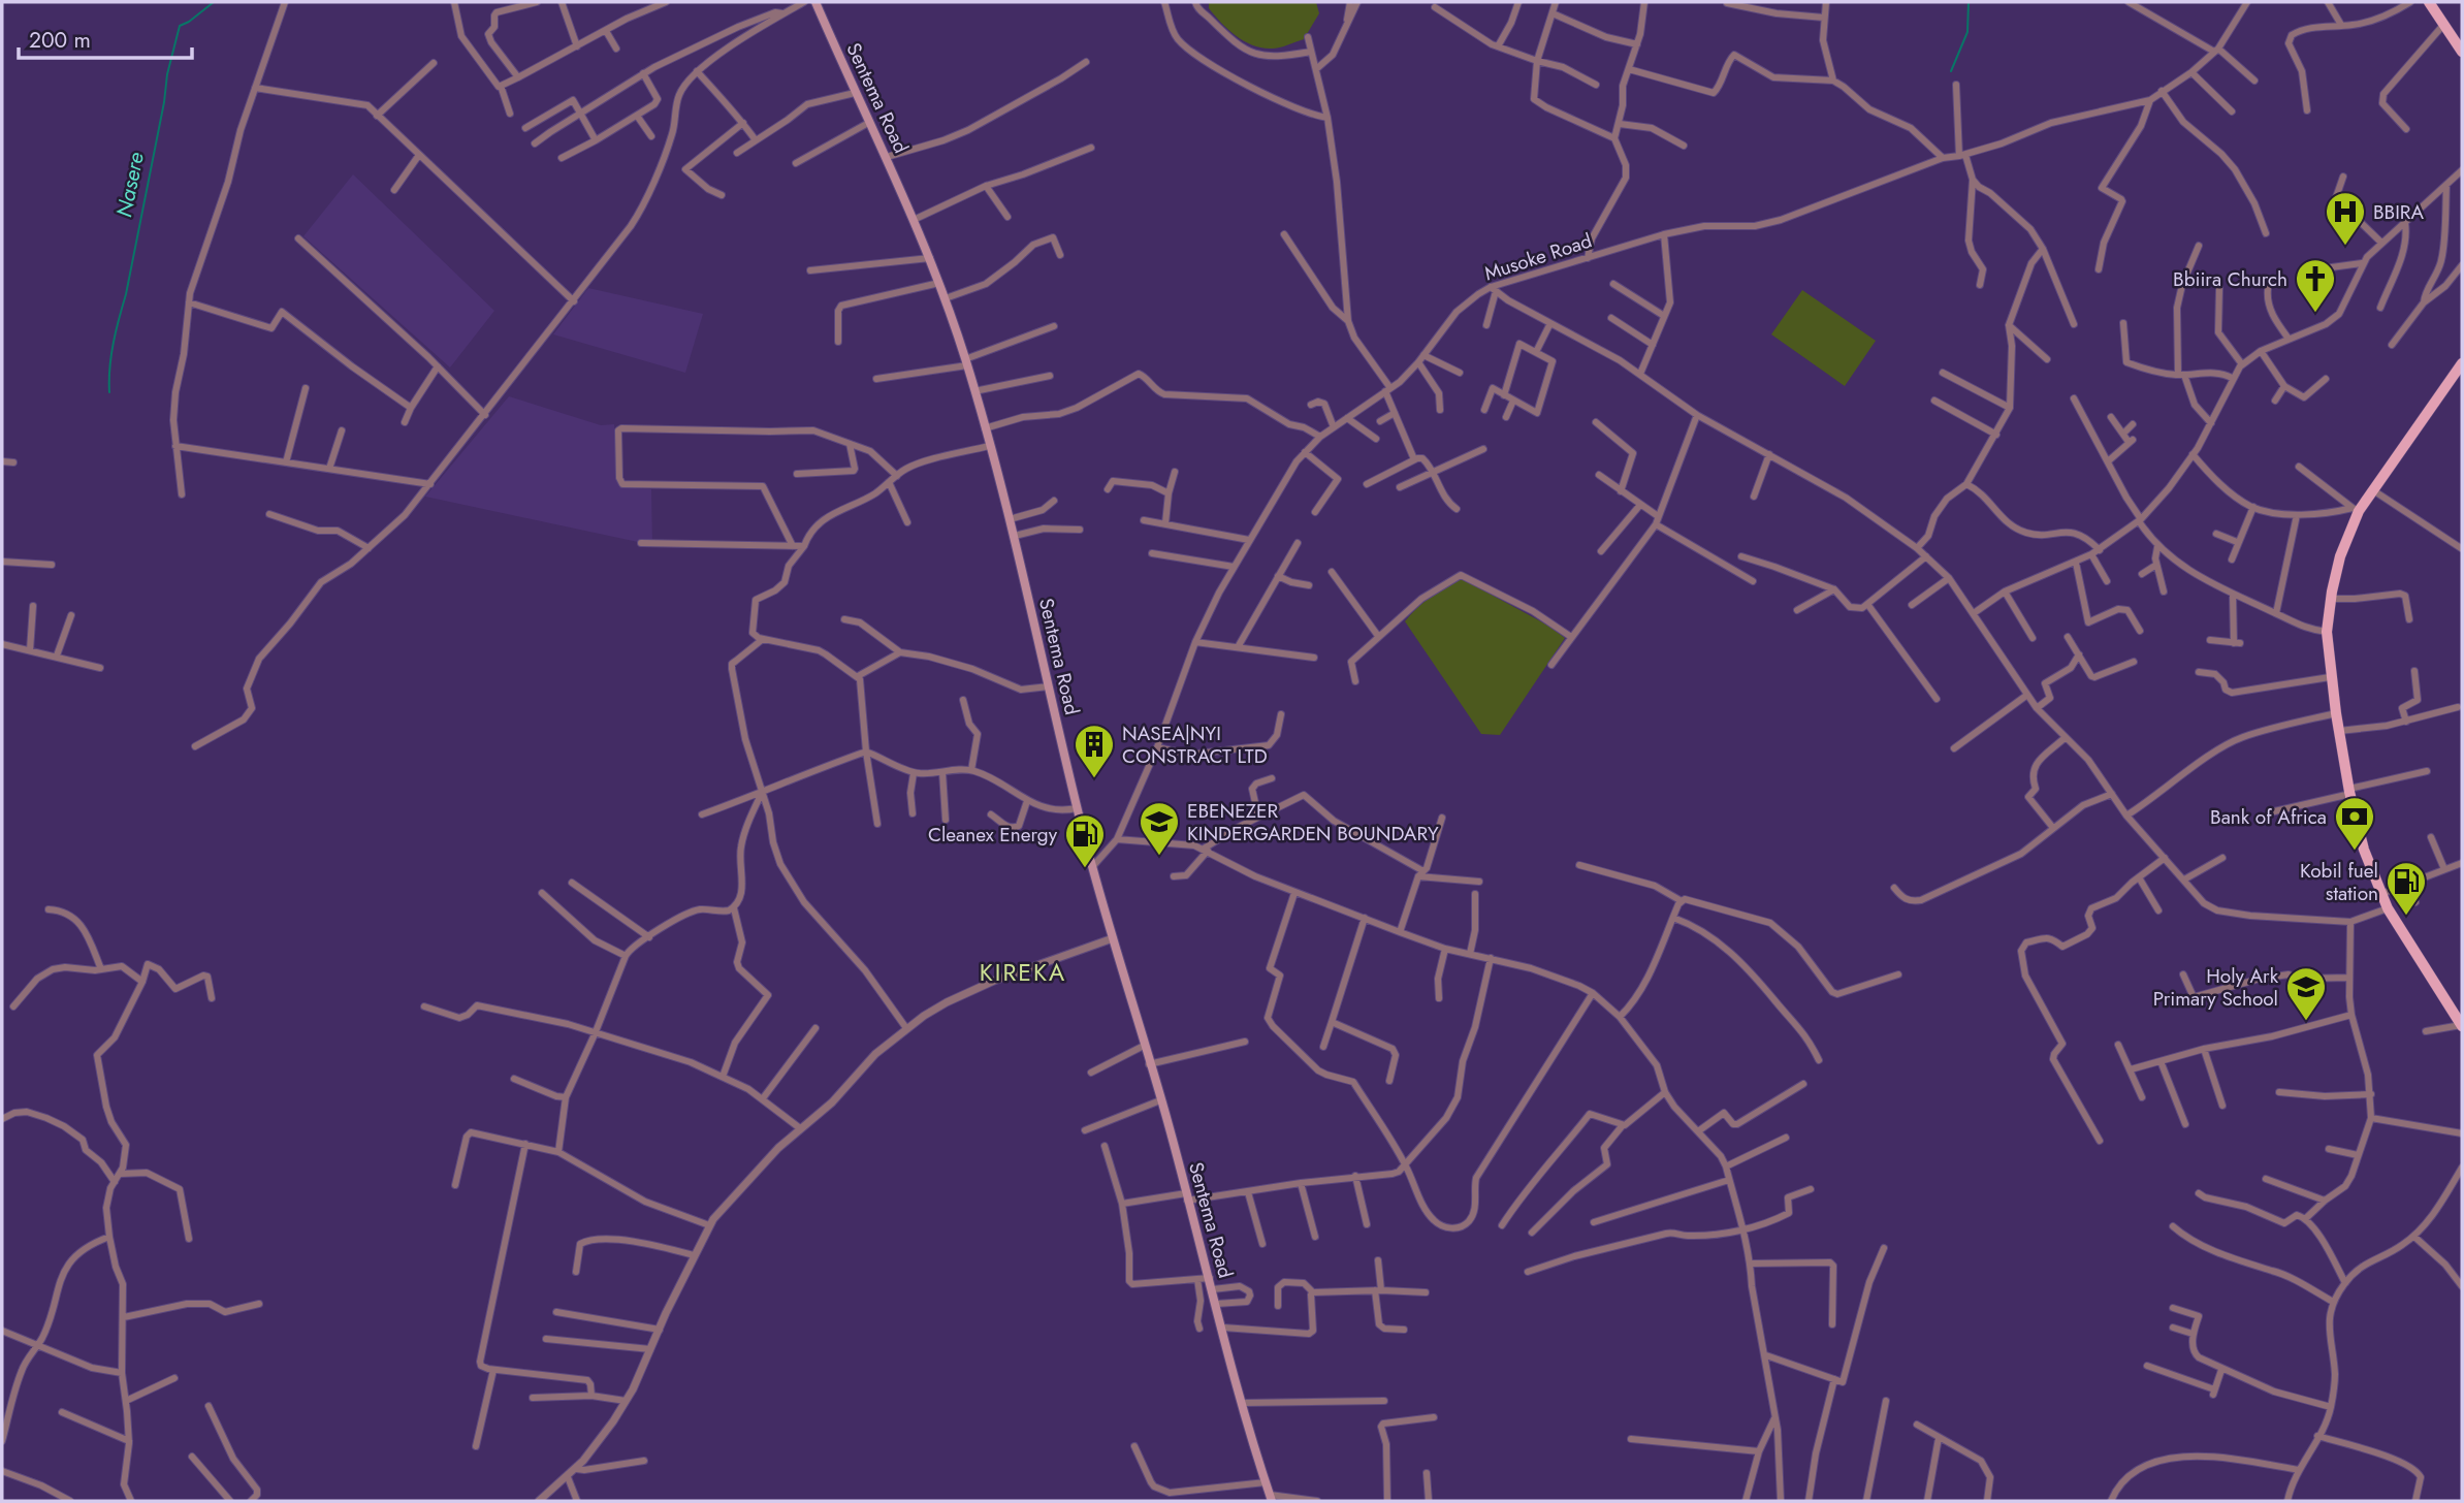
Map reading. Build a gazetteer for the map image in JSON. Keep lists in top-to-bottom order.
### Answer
{
  "streets": {
    "main road": ["Sentema Road"],
    "street": ["Musoke Road"]
  },
  "crossings": [
    ["Sentema Road", "Musoke Road"]
  ],
  "districts": ["KIREKA"],
  "water": ["Nasere"],
  "places": {
    "hospital": ["BBIRA"],
    "church": ["Bbiira Church"],
    "building": ["NASEA|NYI CONSTRACT LTD"],
    "bank": ["Bank of Africa"],
    "school or university": ["EBENEZER KINDERGARDEN BOUNDARY", "Holy Ark Primary School"],
    "fuel station": ["Cleanex Energy", "Kobil fuel station"]
  },
  "scale_bar": "200 m"
}
